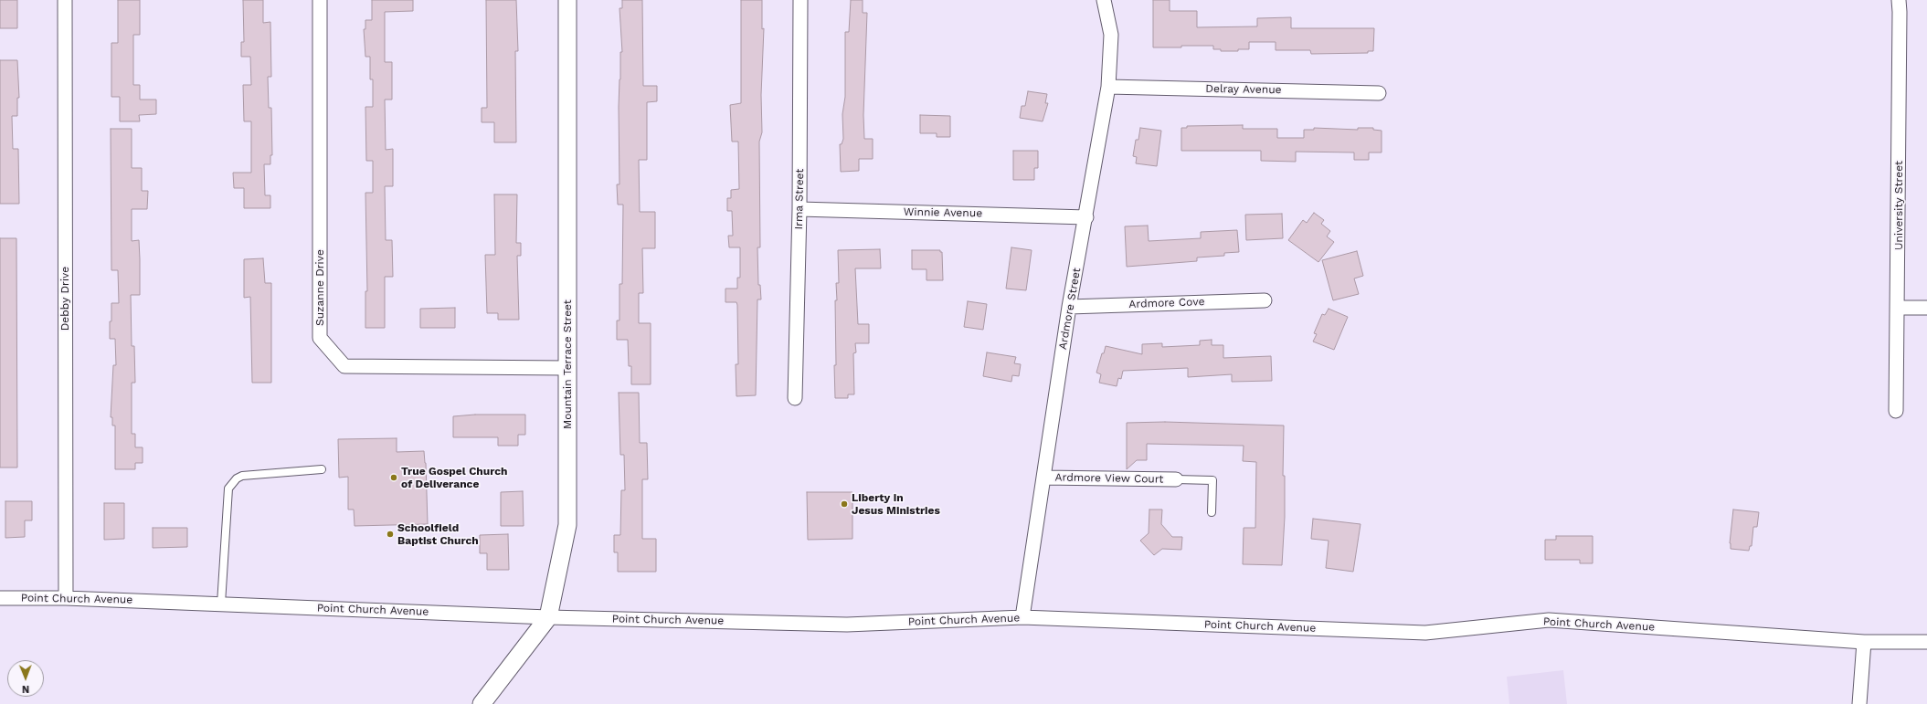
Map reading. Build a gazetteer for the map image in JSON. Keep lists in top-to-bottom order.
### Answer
{
  "streets": {
    "street": [
      "Delray Avenue",
      "Irma Street",
      "University Street",
      "Winnie Avenue",
      "Suzanne Drive",
      "Debby Drive",
      "Ardmore Cove",
      "Ardmore Street",
      "Mountain Terrace Street",
      "Ardmore View Court",
      "Point Church Avenue"
    ]
  },
  "crossings": [
    ["Delray Avenue", "Ardmore Street"],
    ["Irma Street", "Winnie Avenue"],
    ["Winnie Avenue", "Ardmore Street"],
    ["Suzanne Drive", "Mountain Terrace Street"],
    ["Debby Drive", "Point Church Avenue"],
    ["Ardmore Cove", "Ardmore Street"],
    ["Ardmore Street", "Ardmore View Court"],
    ["Ardmore Street", "Point Church Avenue"],
    ["Mountain Terrace Street", "Point Church Avenue"]
  ],
  "places": ["True Gospel Church of Deliverance", "Liberty in Jesus Ministries", "Schoolfield Baptist Church"],
  "north": "bottom"
}
